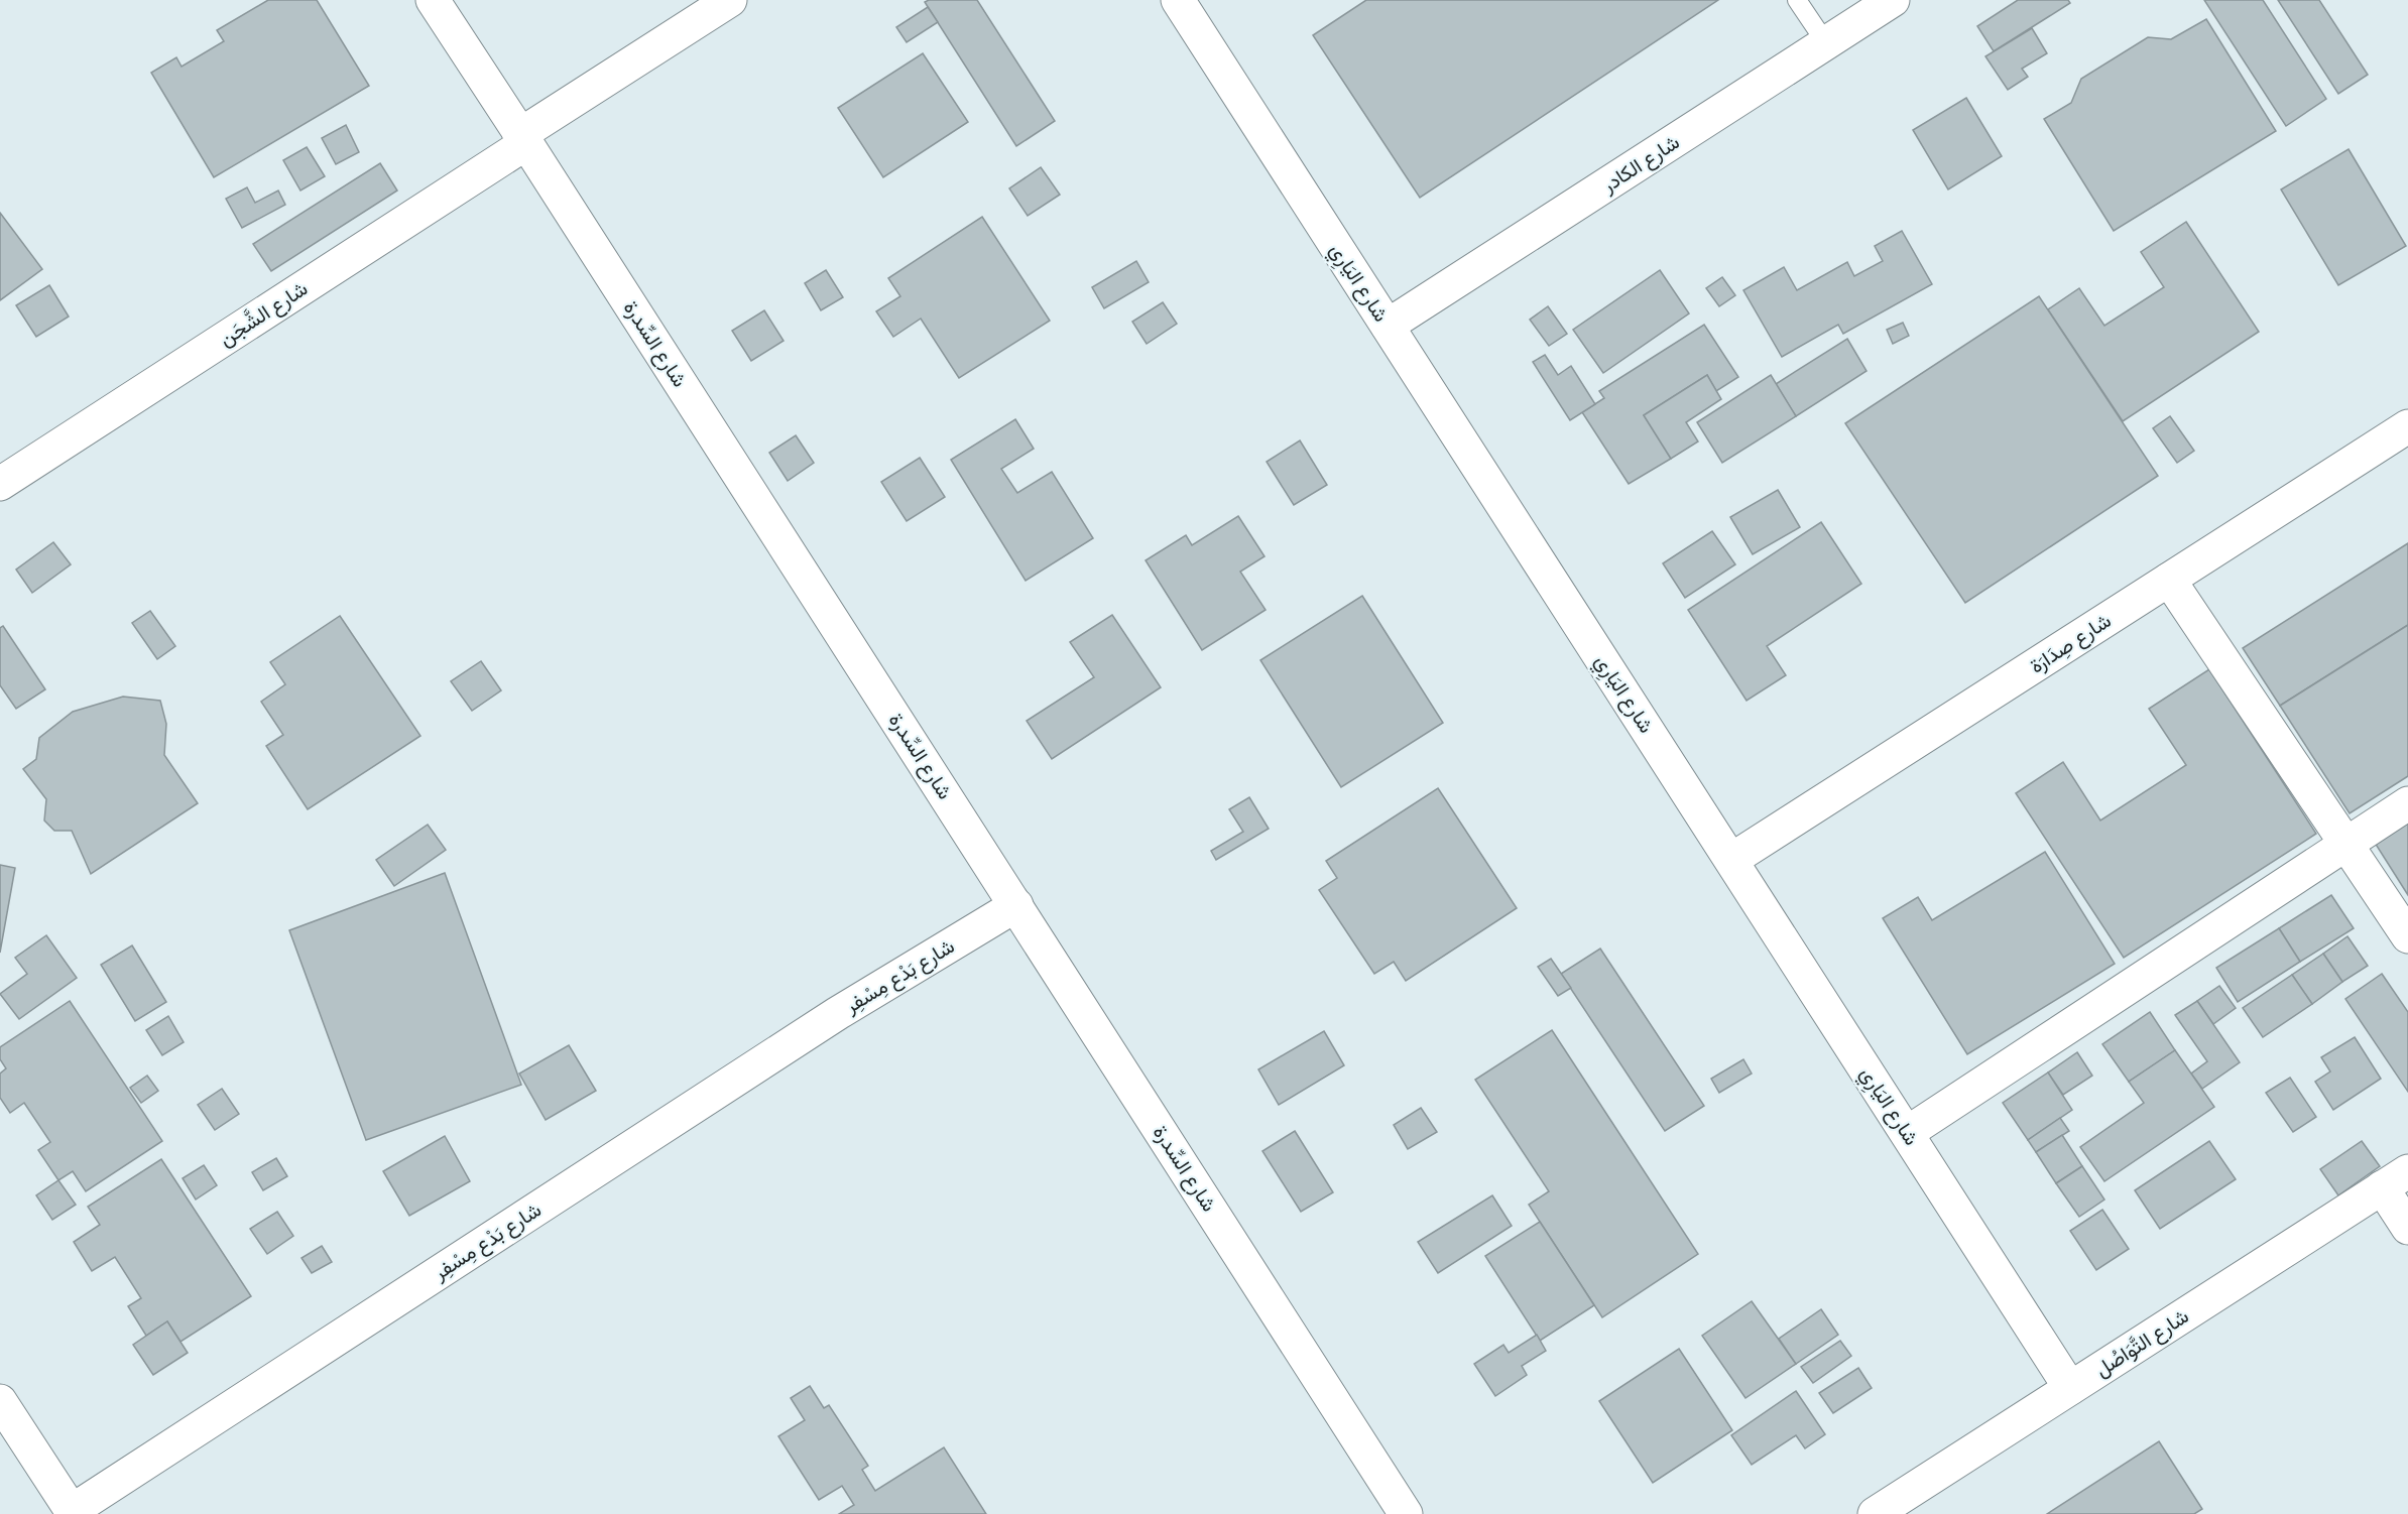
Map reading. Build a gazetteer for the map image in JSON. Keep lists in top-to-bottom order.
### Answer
{
  "streets": {
    "street": [
      "شارع الكادر",
      "شارع اليَارِي",
      "شارع الشَّجَن",
      "شارع السِّدرة",
      "شارع صِدَارَة",
      "شارع بَدْع مِسْفِر",
      "شارع التَّوَاصُل"
    ]
  },
  "crossings": [
    ["شارع الكادر", "شارع اليَارِي"],
    ["شارع اليَارِي", "شارع صِدَارَة"],
    ["شارع اليَارِي", "شارع التَّوَاصُل"],
    ["شارع الشَّجَن", "شارع السِّدرة"],
    ["شارع السِّدرة", "شارع بَدْع مِسْفِر"]
  ]
}
